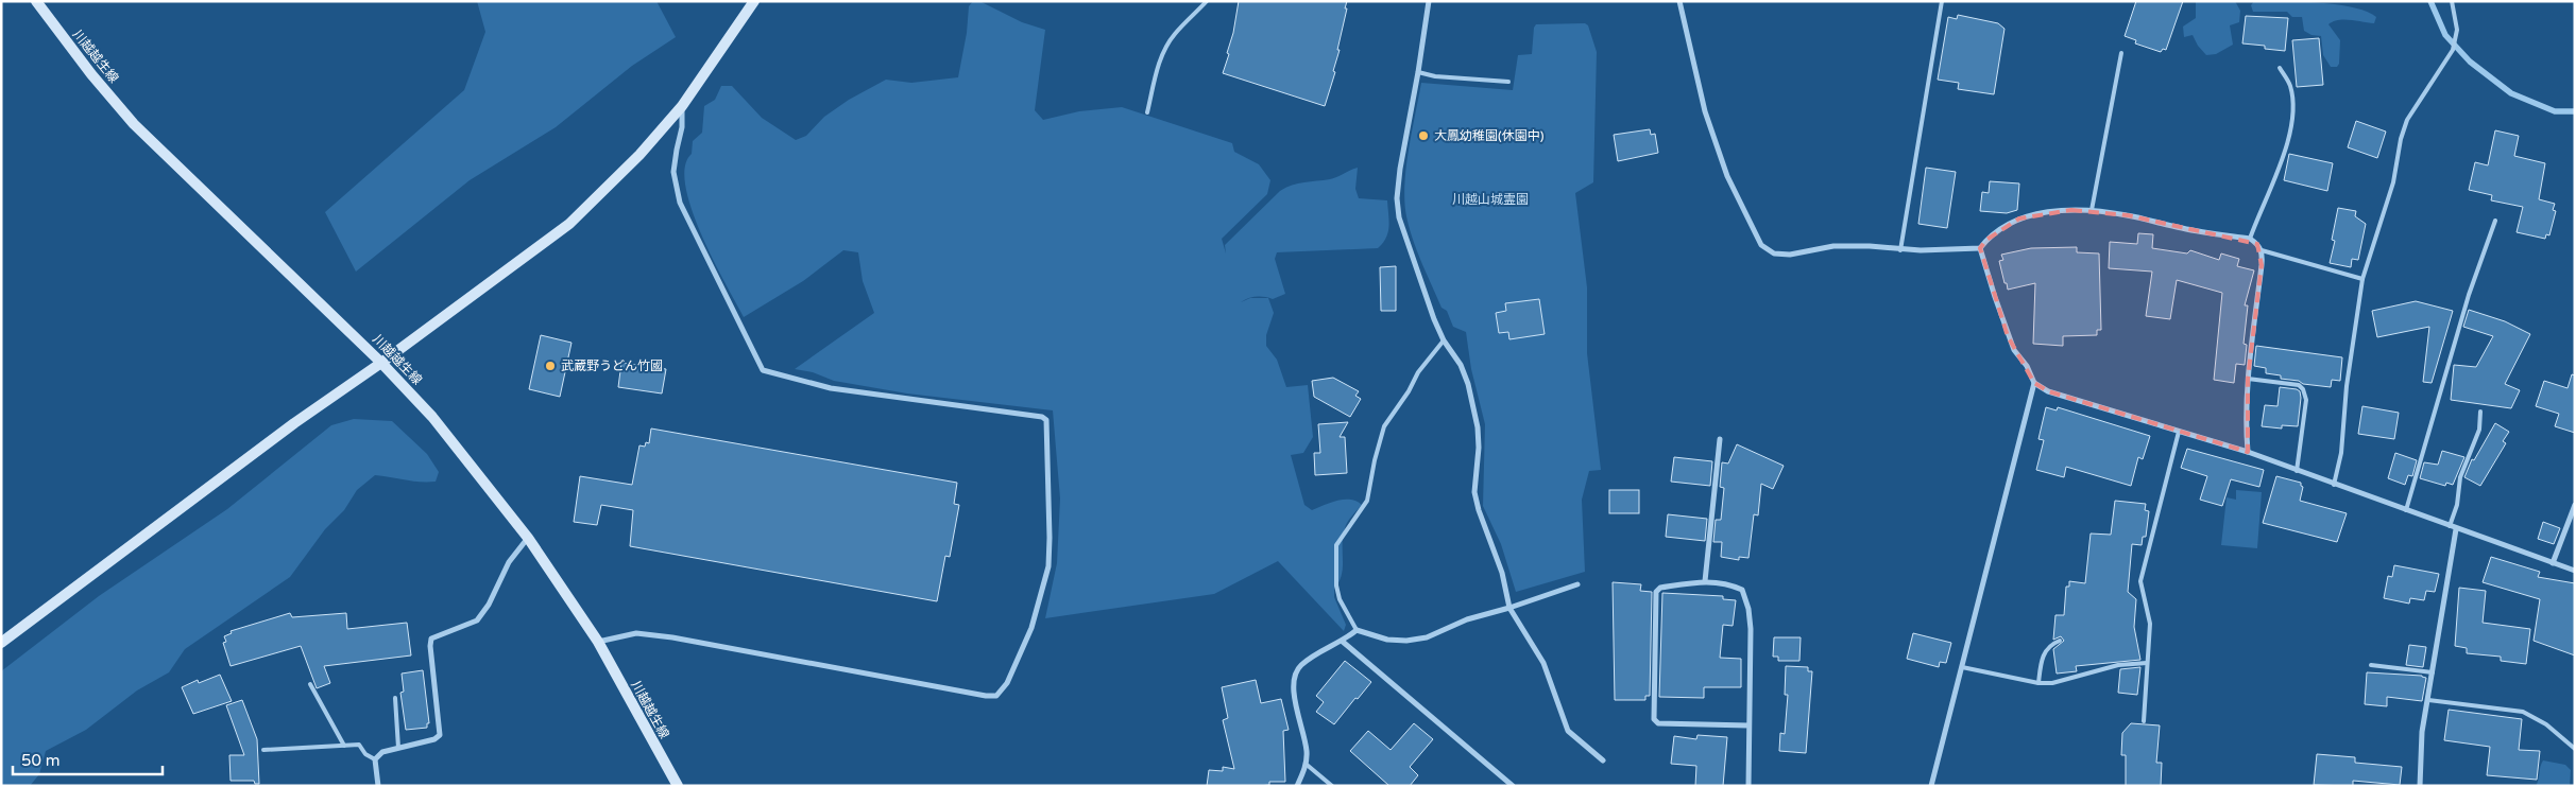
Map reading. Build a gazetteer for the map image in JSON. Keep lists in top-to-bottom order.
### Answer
{
  "streets": {
    "main road": ["川越越生線"]
  },
  "parks": ["川越山城霊園"],
  "places": ["大鳳幼稚園(休園中)", "武蔵野うどん竹國"],
  "scale_bar": "50 m"
}
